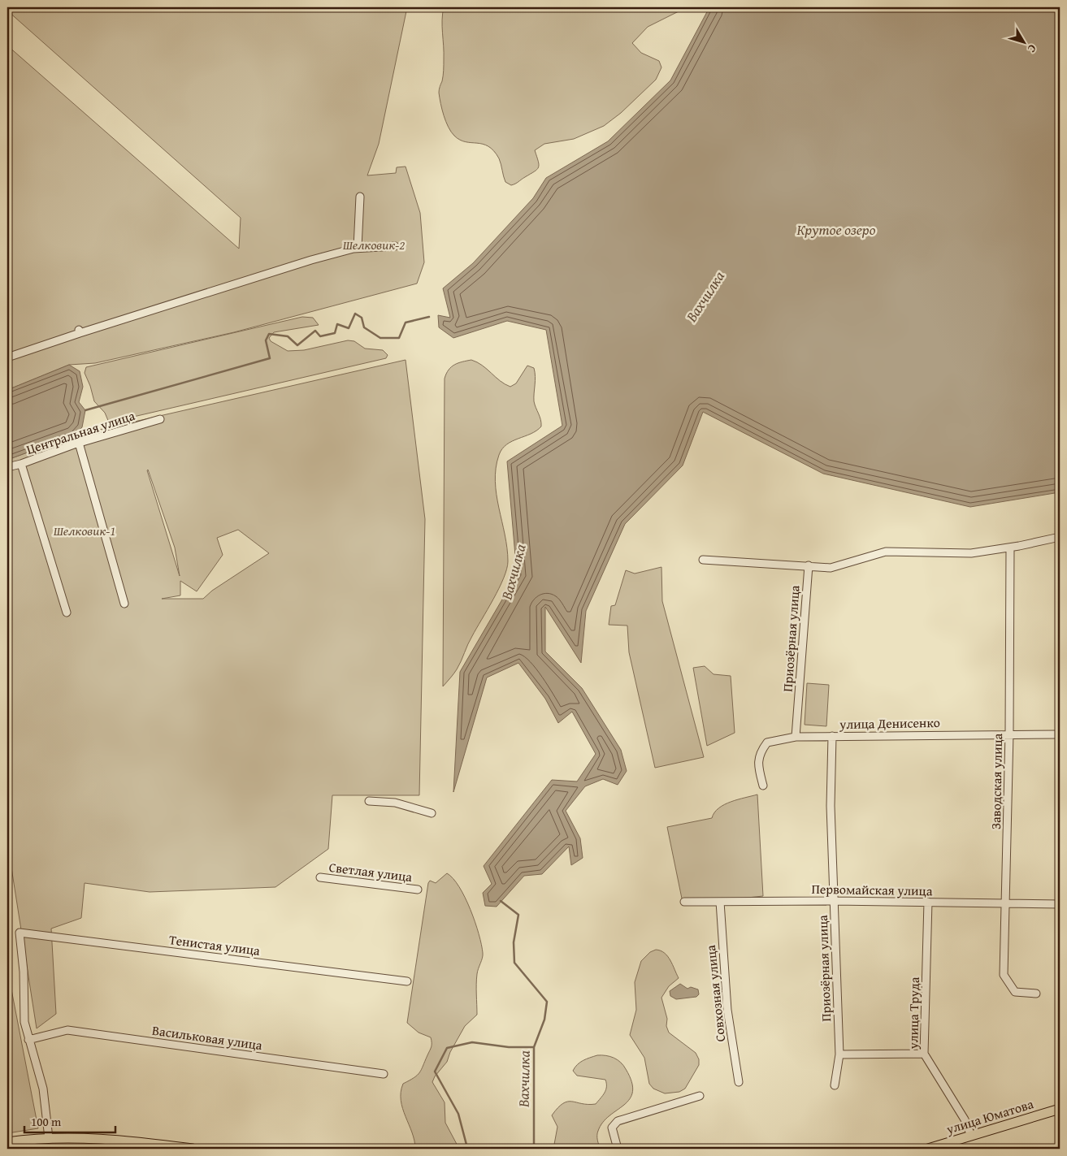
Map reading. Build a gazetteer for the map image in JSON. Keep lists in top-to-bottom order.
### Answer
{
  "streets": {
    "main road": ["улица Юматова"],
    "street": [
      "Центральная улица",
      "Приозёрная улица",
      "улица Денисенко",
      "Заводская улица",
      "Светлая улица",
      "Первомайская улица",
      "Тенистая улица",
      "Совхозная улица",
      "улица Труда",
      "Васильковая улица"
    ]
  },
  "crossings": [
    ["Приозёрная улица", "улица Денисенко"],
    ["Приозёрная улица", "Первомайская улица"],
    ["улица Денисенко", "Заводская улица"],
    ["Заводская улица", "Первомайская улица"],
    ["Первомайская улица", "Совхозная улица"],
    ["Первомайская улица", "улица Труда"],
    ["Тенистая улица", "Васильковая улица"],
    ["улица Труда", "улица Юматова"]
  ],
  "water": ["Крутое озеро", "Вахчилка"],
  "parks": ["Шелковик-2", "Шелковик-1"],
  "scale_bar": "100 m",
  "north": "bottom right"
}
